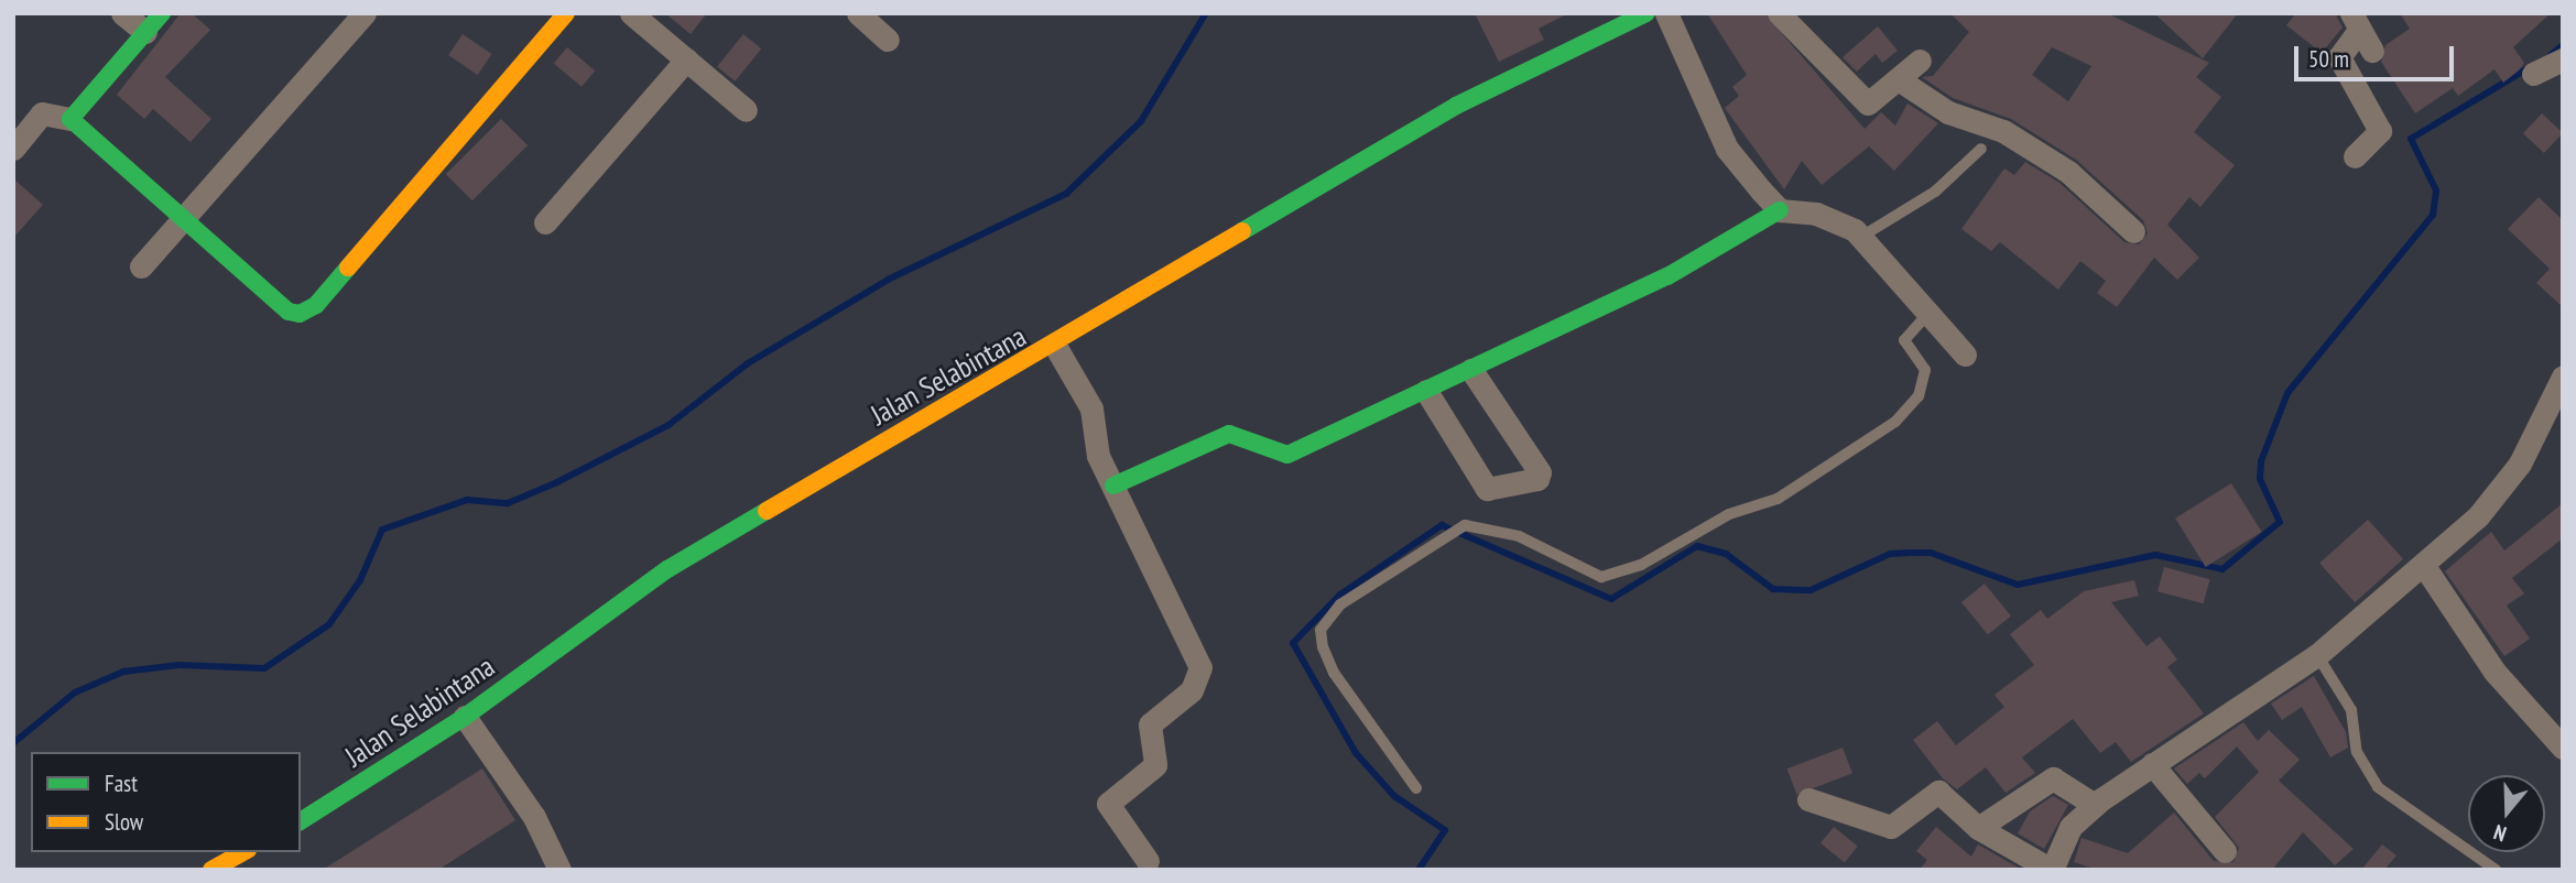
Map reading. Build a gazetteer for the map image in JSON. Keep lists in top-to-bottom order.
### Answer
{
  "streets": {
    "street": ["Jalan Selabintana"]
  },
  "legend": ["Fast", "Slow"],
  "scale_bar": "50 m",
  "north": "bottom"
}
